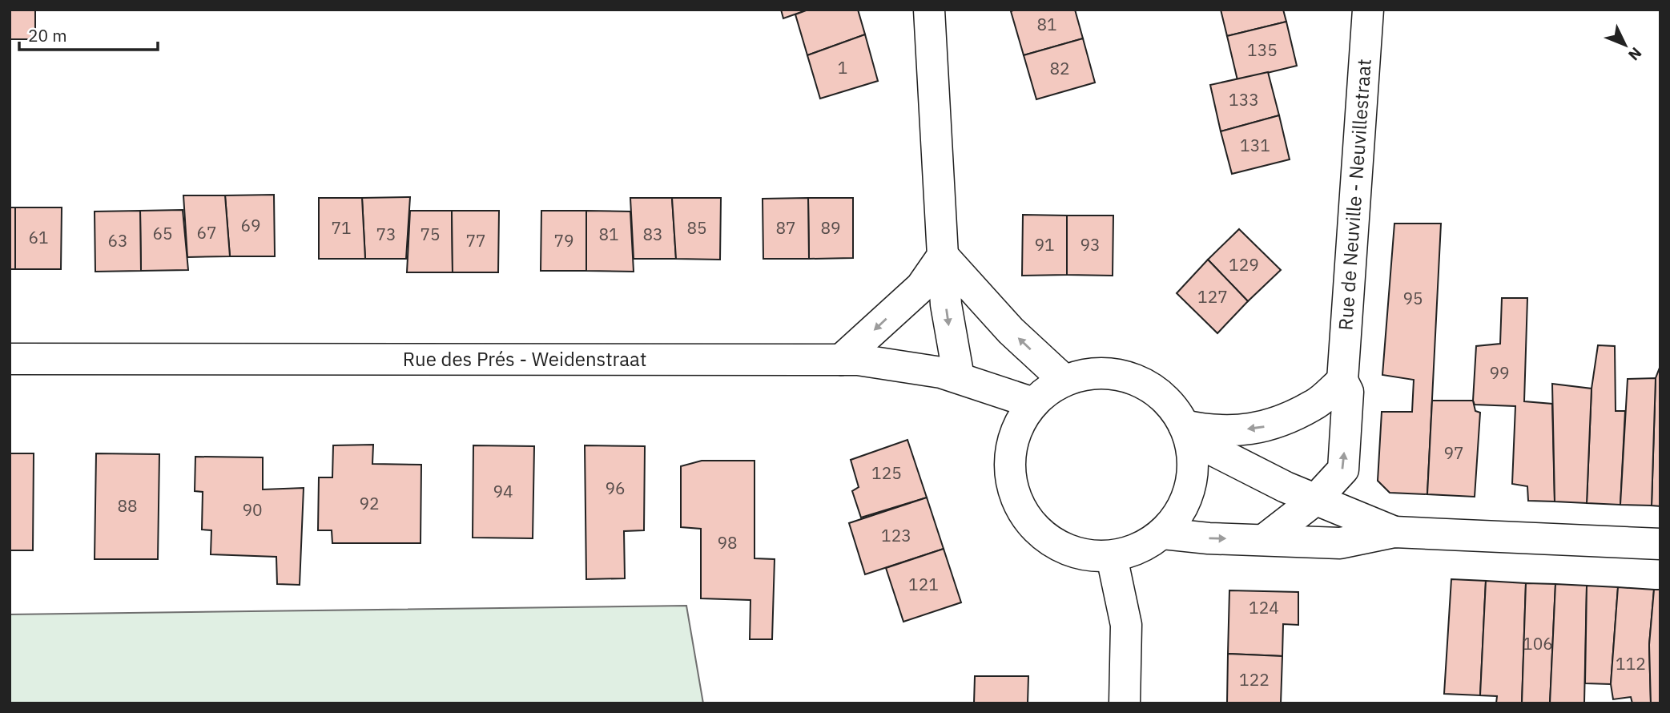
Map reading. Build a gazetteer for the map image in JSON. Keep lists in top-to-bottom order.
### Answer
{
  "streets": {
    "street": ["Rue de Neuville - Neuvillestraat", "Rue des Prés - Weidenstraat"]
  },
  "house_numbers": [
    "81",
    "135",
    "1",
    "82",
    "133",
    "131",
    "69",
    "71",
    "85",
    "87",
    "89",
    "67",
    "65",
    "73",
    "75",
    "81",
    "83",
    "61",
    "63",
    "77",
    "79",
    "91",
    "93",
    "129",
    "127",
    "95",
    "99",
    "97",
    "125",
    "96",
    "94",
    "92",
    "88",
    "90",
    "123",
    "98",
    "121",
    "124",
    "106",
    "112",
    "122"
  ],
  "scale_bar": "20 m",
  "north": "bottom right"
}
